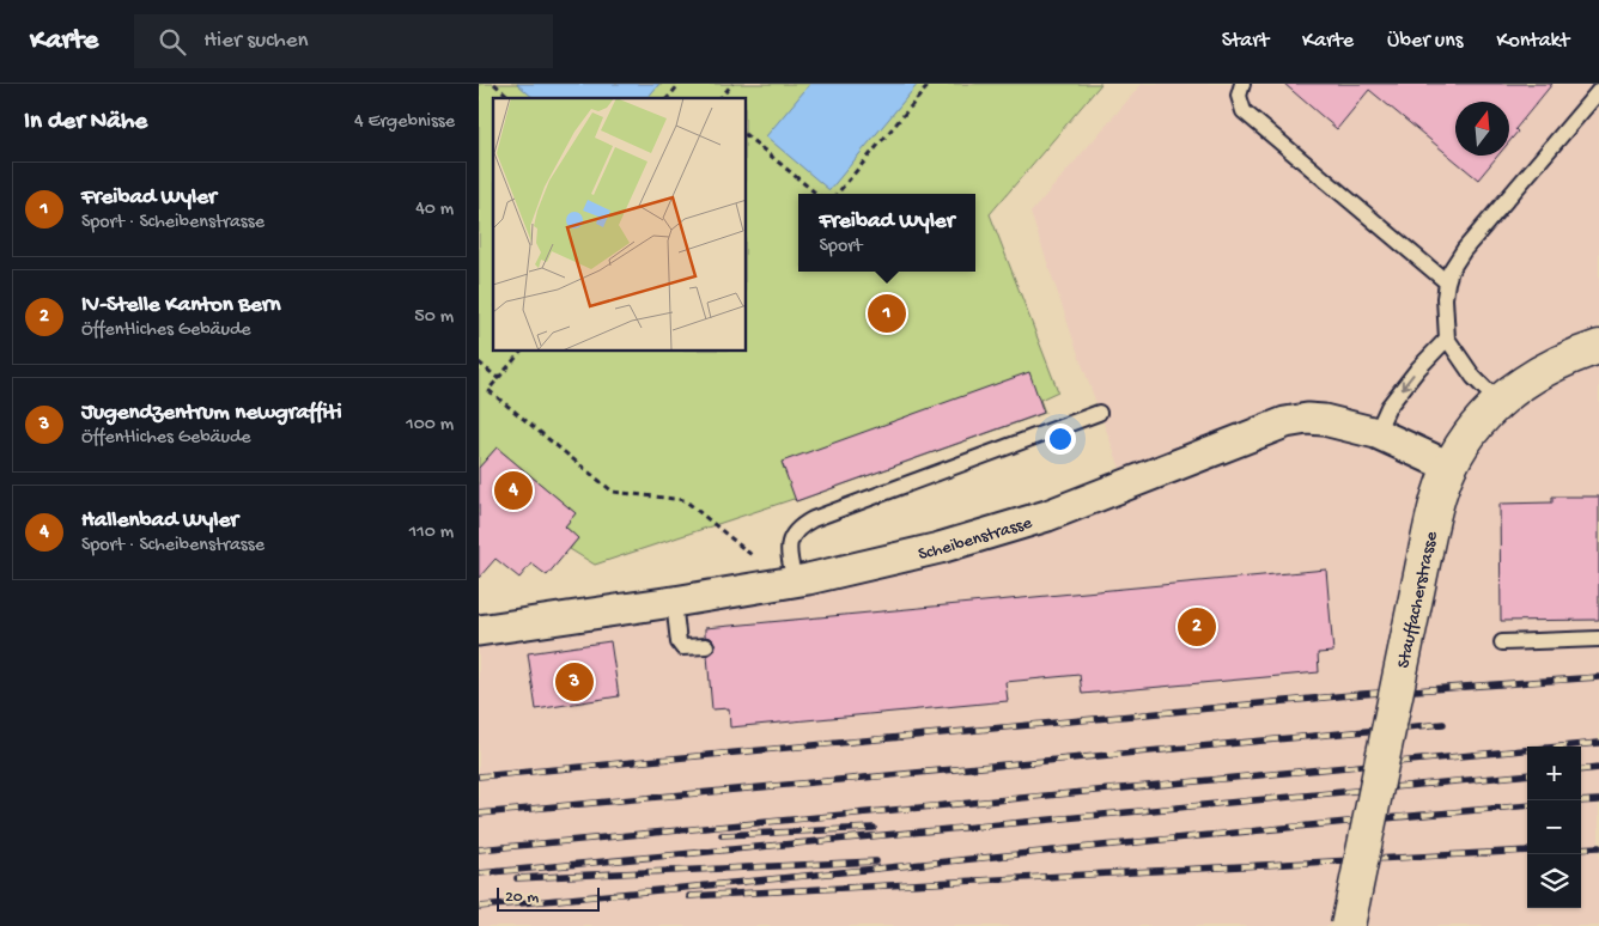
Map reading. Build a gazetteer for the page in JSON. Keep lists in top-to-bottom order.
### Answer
{
  "streets": {
    "street": ["Scheibenstrasse", "Stauffacherstrasse"]
  },
  "crossings": [
    ["Scheibenstrasse", "Stauffacherstrasse"]
  ],
  "scale_bar": "20 m",
  "north": "top",
  "page": {
    "header": "Karte",
    "search": "Hier suchen",
    "nav": [
      "Start",
      "Karte",
      "Über uns",
      "Kontakt"
    ],
    "heading": ["In der Nähe", "4 Ergebnisse"],
    "list": [
      {
        "mark": "1",
        "name": "Freibad Wyler",
        "note": "Sport · Scheibenstrasse",
        "value": "40 m"
      },
      {
        "mark": "2",
        "name": "IV-Stelle Kanton Bern",
        "note": "Öffentliches Gebäude",
        "value": "50 m"
      },
      {
        "mark": "3",
        "name": "Jugendzentrum newgraffiti",
        "note": "Öffentliches Gebäude",
        "value": "100 m"
      },
      {
        "mark": "4",
        "name": "Hallenbad Wyler",
        "note": "Sport · Scheibenstrasse",
        "value": "110 m"
      }
    ],
    "popup": ["Freibad Wyler", "Sport"],
    "pins": [
      "1",
      "4",
      "2",
      "3"
    ],
    "map_buttons": ["+", "−"],
    "scale": "20 m"
  }
}
